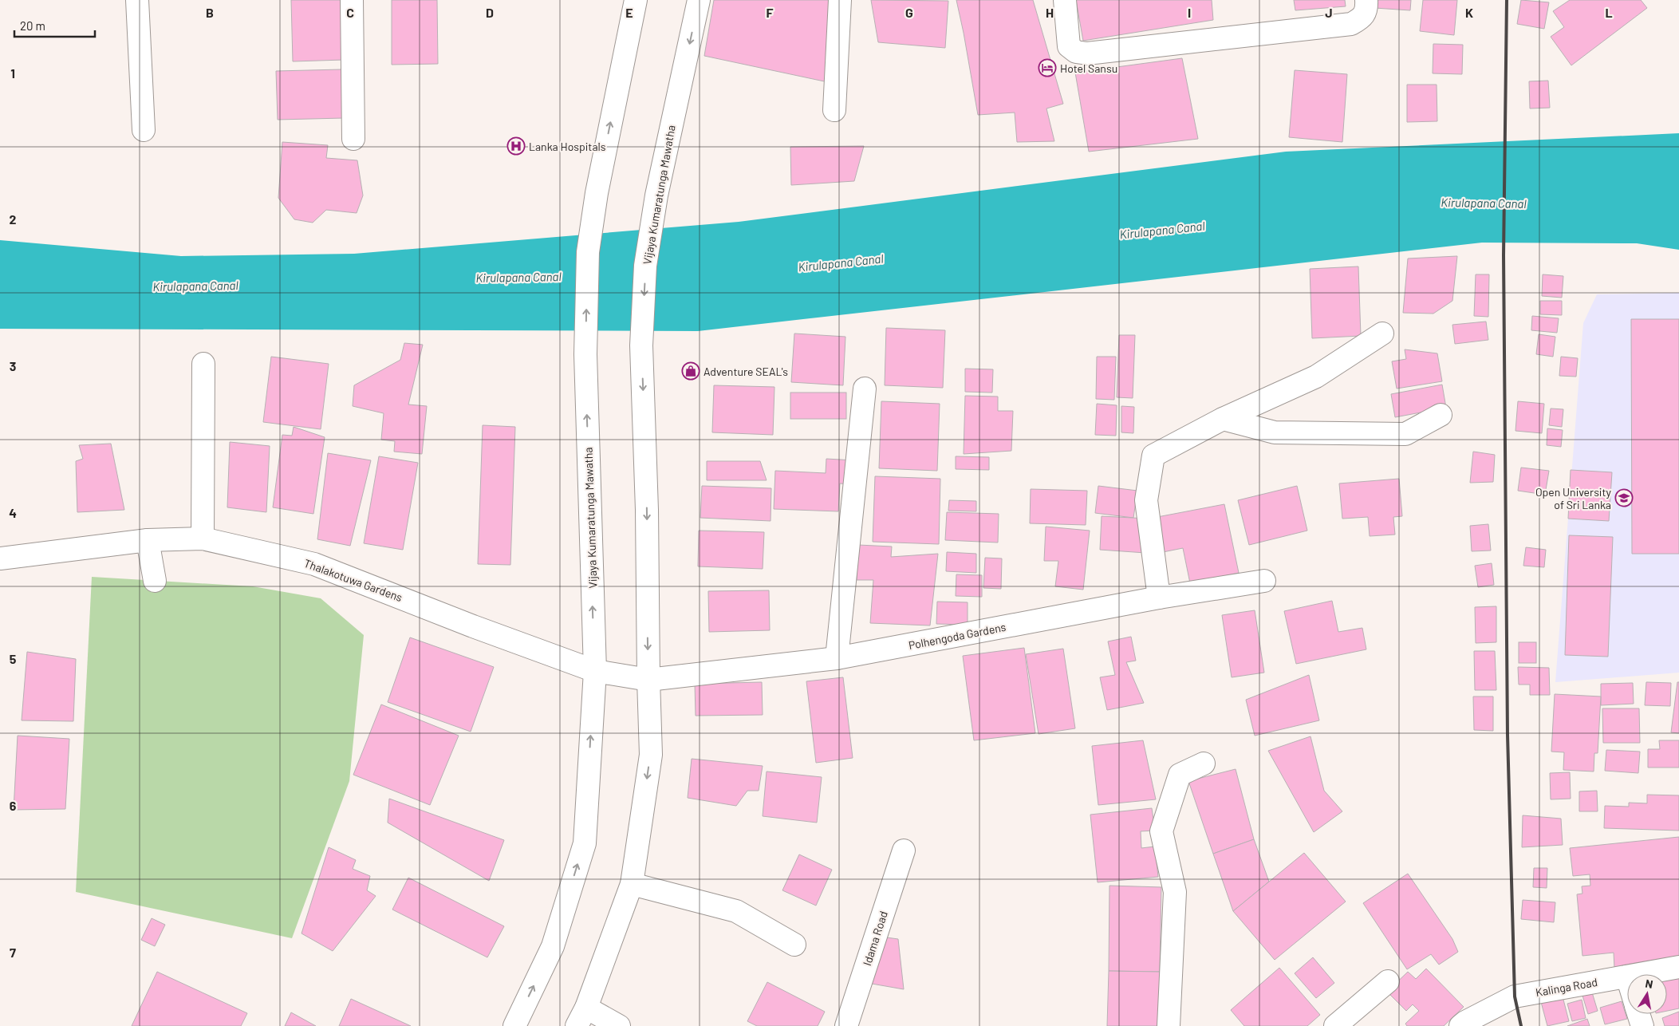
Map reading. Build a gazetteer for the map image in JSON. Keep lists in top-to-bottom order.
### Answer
{
  "streets": {
    "main road": [
      "Vijaya Kumaratunga Mawatha",
      "Thalakotuwa Gardens",
      "Polhengoda Gardens",
      "Idama Road",
      "Kalinga Road"
    ]
  },
  "crossings": [
    ["Vijaya Kumaratunga Mawatha", "Thalakotuwa Gardens"],
    ["Vijaya Kumaratunga Mawatha", "Polhengoda Gardens"],
    ["Thalakotuwa Gardens", "Polhengoda Gardens"]
  ],
  "water": ["Kirulapana Canal"],
  "places": {
    "hotel": ["Hotel Sansu"],
    "hospital": ["Lanka Hospitals"],
    "shop": ["Adventure SEAL's"],
    "school or university": ["Open University of Sri Lanka"]
  },
  "scale_bar": "20 m",
  "north": "top",
  "grid": {
    "columns": [
      "B",
      "C",
      "D",
      "E",
      "F",
      "G",
      "H",
      "I",
      "J",
      "K",
      "L"
    ],
    "rows": [
      "1",
      "2",
      "3",
      "4",
      "5",
      "6",
      "7"
    ]
  }
}
